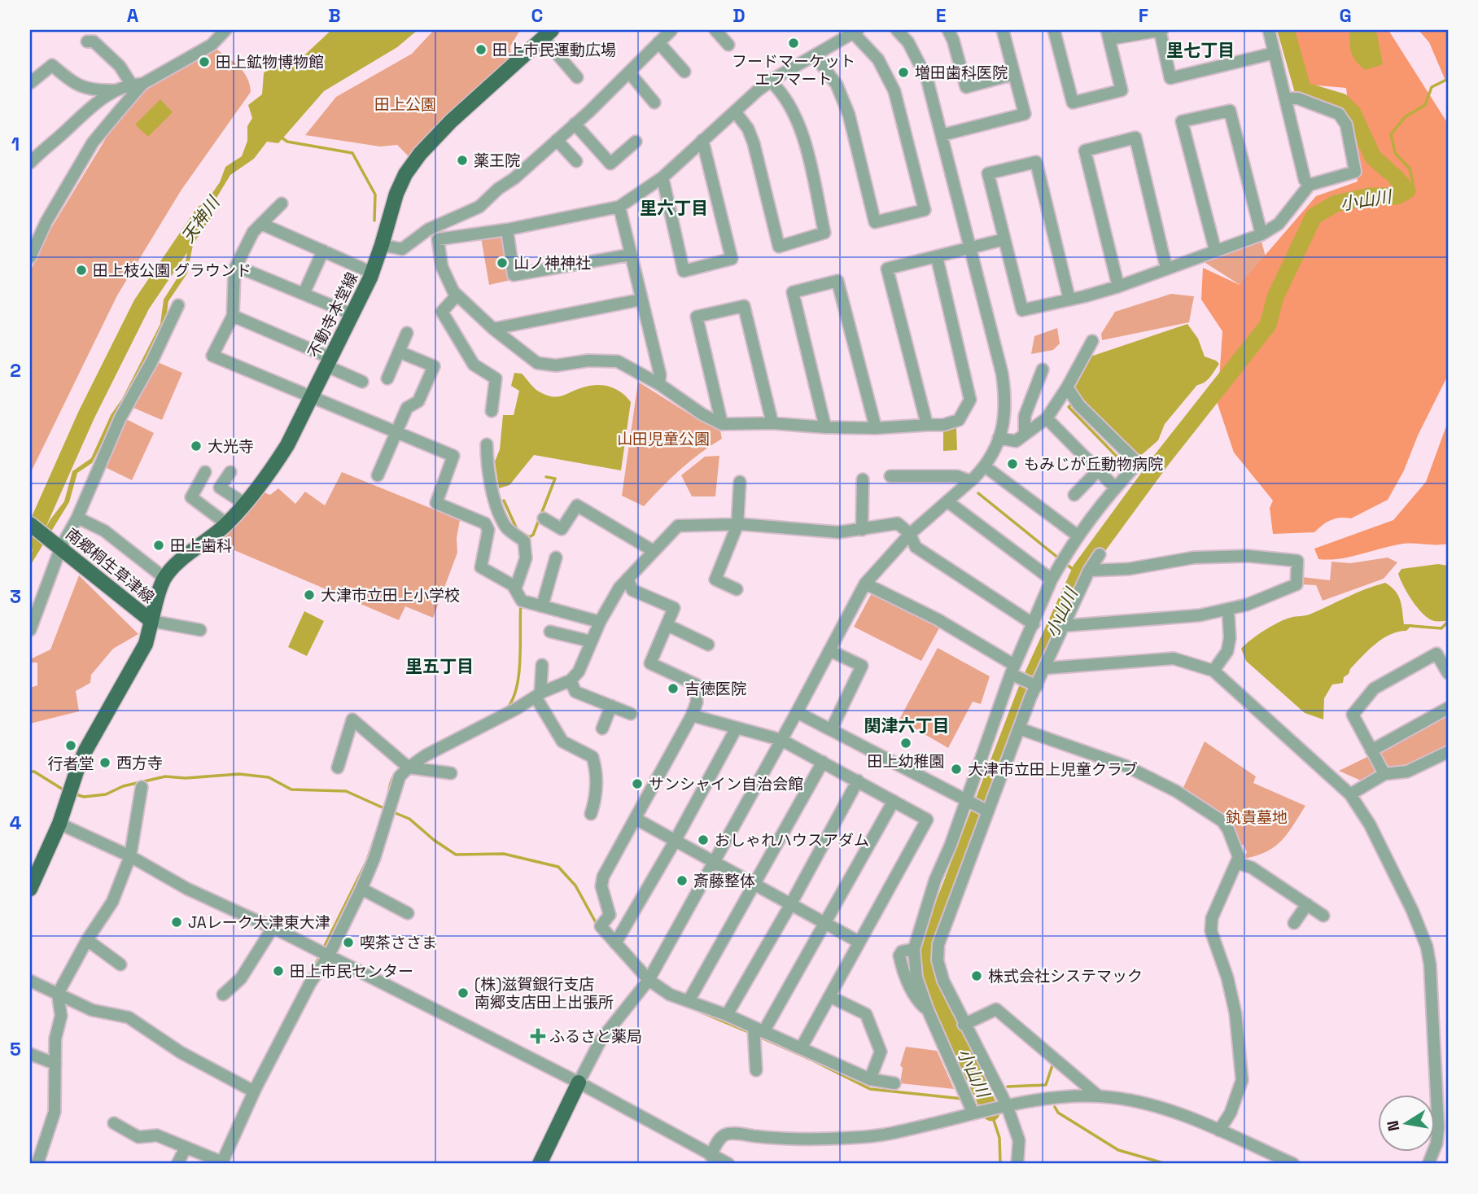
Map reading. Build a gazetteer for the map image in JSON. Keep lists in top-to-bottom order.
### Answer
{
  "streets": {
    "main road": ["不動寺本堂線", "南郷桐生草津線"]
  },
  "crossings": [
    ["不動寺本堂線", "南郷桐生草津線"]
  ],
  "districts": [
    "里七丁目",
    "里六丁目",
    "里五丁目",
    "関津六丁目"
  ],
  "water": ["小山川", "天神川"],
  "parks": ["田上公園", "山田児童公園", "釻貴墓地"],
  "places": {
    "other": [
      "フードマーケット エフマート",
      "田上市民運動広場",
      "田上鉱物博物館",
      "増田歯科医院",
      "薬王院",
      "山ノ神神社",
      "田上枝公園 グラウンド",
      "大光寺",
      "もみじが丘動物病院",
      "田上歯科",
      "大津市立田上小学校",
      "吉徳医院",
      "田上幼稚園",
      "行者堂",
      "西方寺",
      "大津市立田上児童クラブ",
      "サンシャイン自治会館",
      "おしゃれハウスアダム",
      "斎藤整体",
      "JAレーク大津東大津",
      "喫茶ささま",
      "田上市民センター",
      "株式会社システマック",
      "(株)滋賀銀行支店 南郷支店田上出張所"
    ],
    "health": ["ふるさと薬局"]
  },
  "north": "left",
  "grid": {
    "columns": [
      "A",
      "B",
      "C",
      "D",
      "E",
      "F",
      "G"
    ],
    "rows": [
      "1",
      "2",
      "3",
      "4",
      "5"
    ]
  }
}
